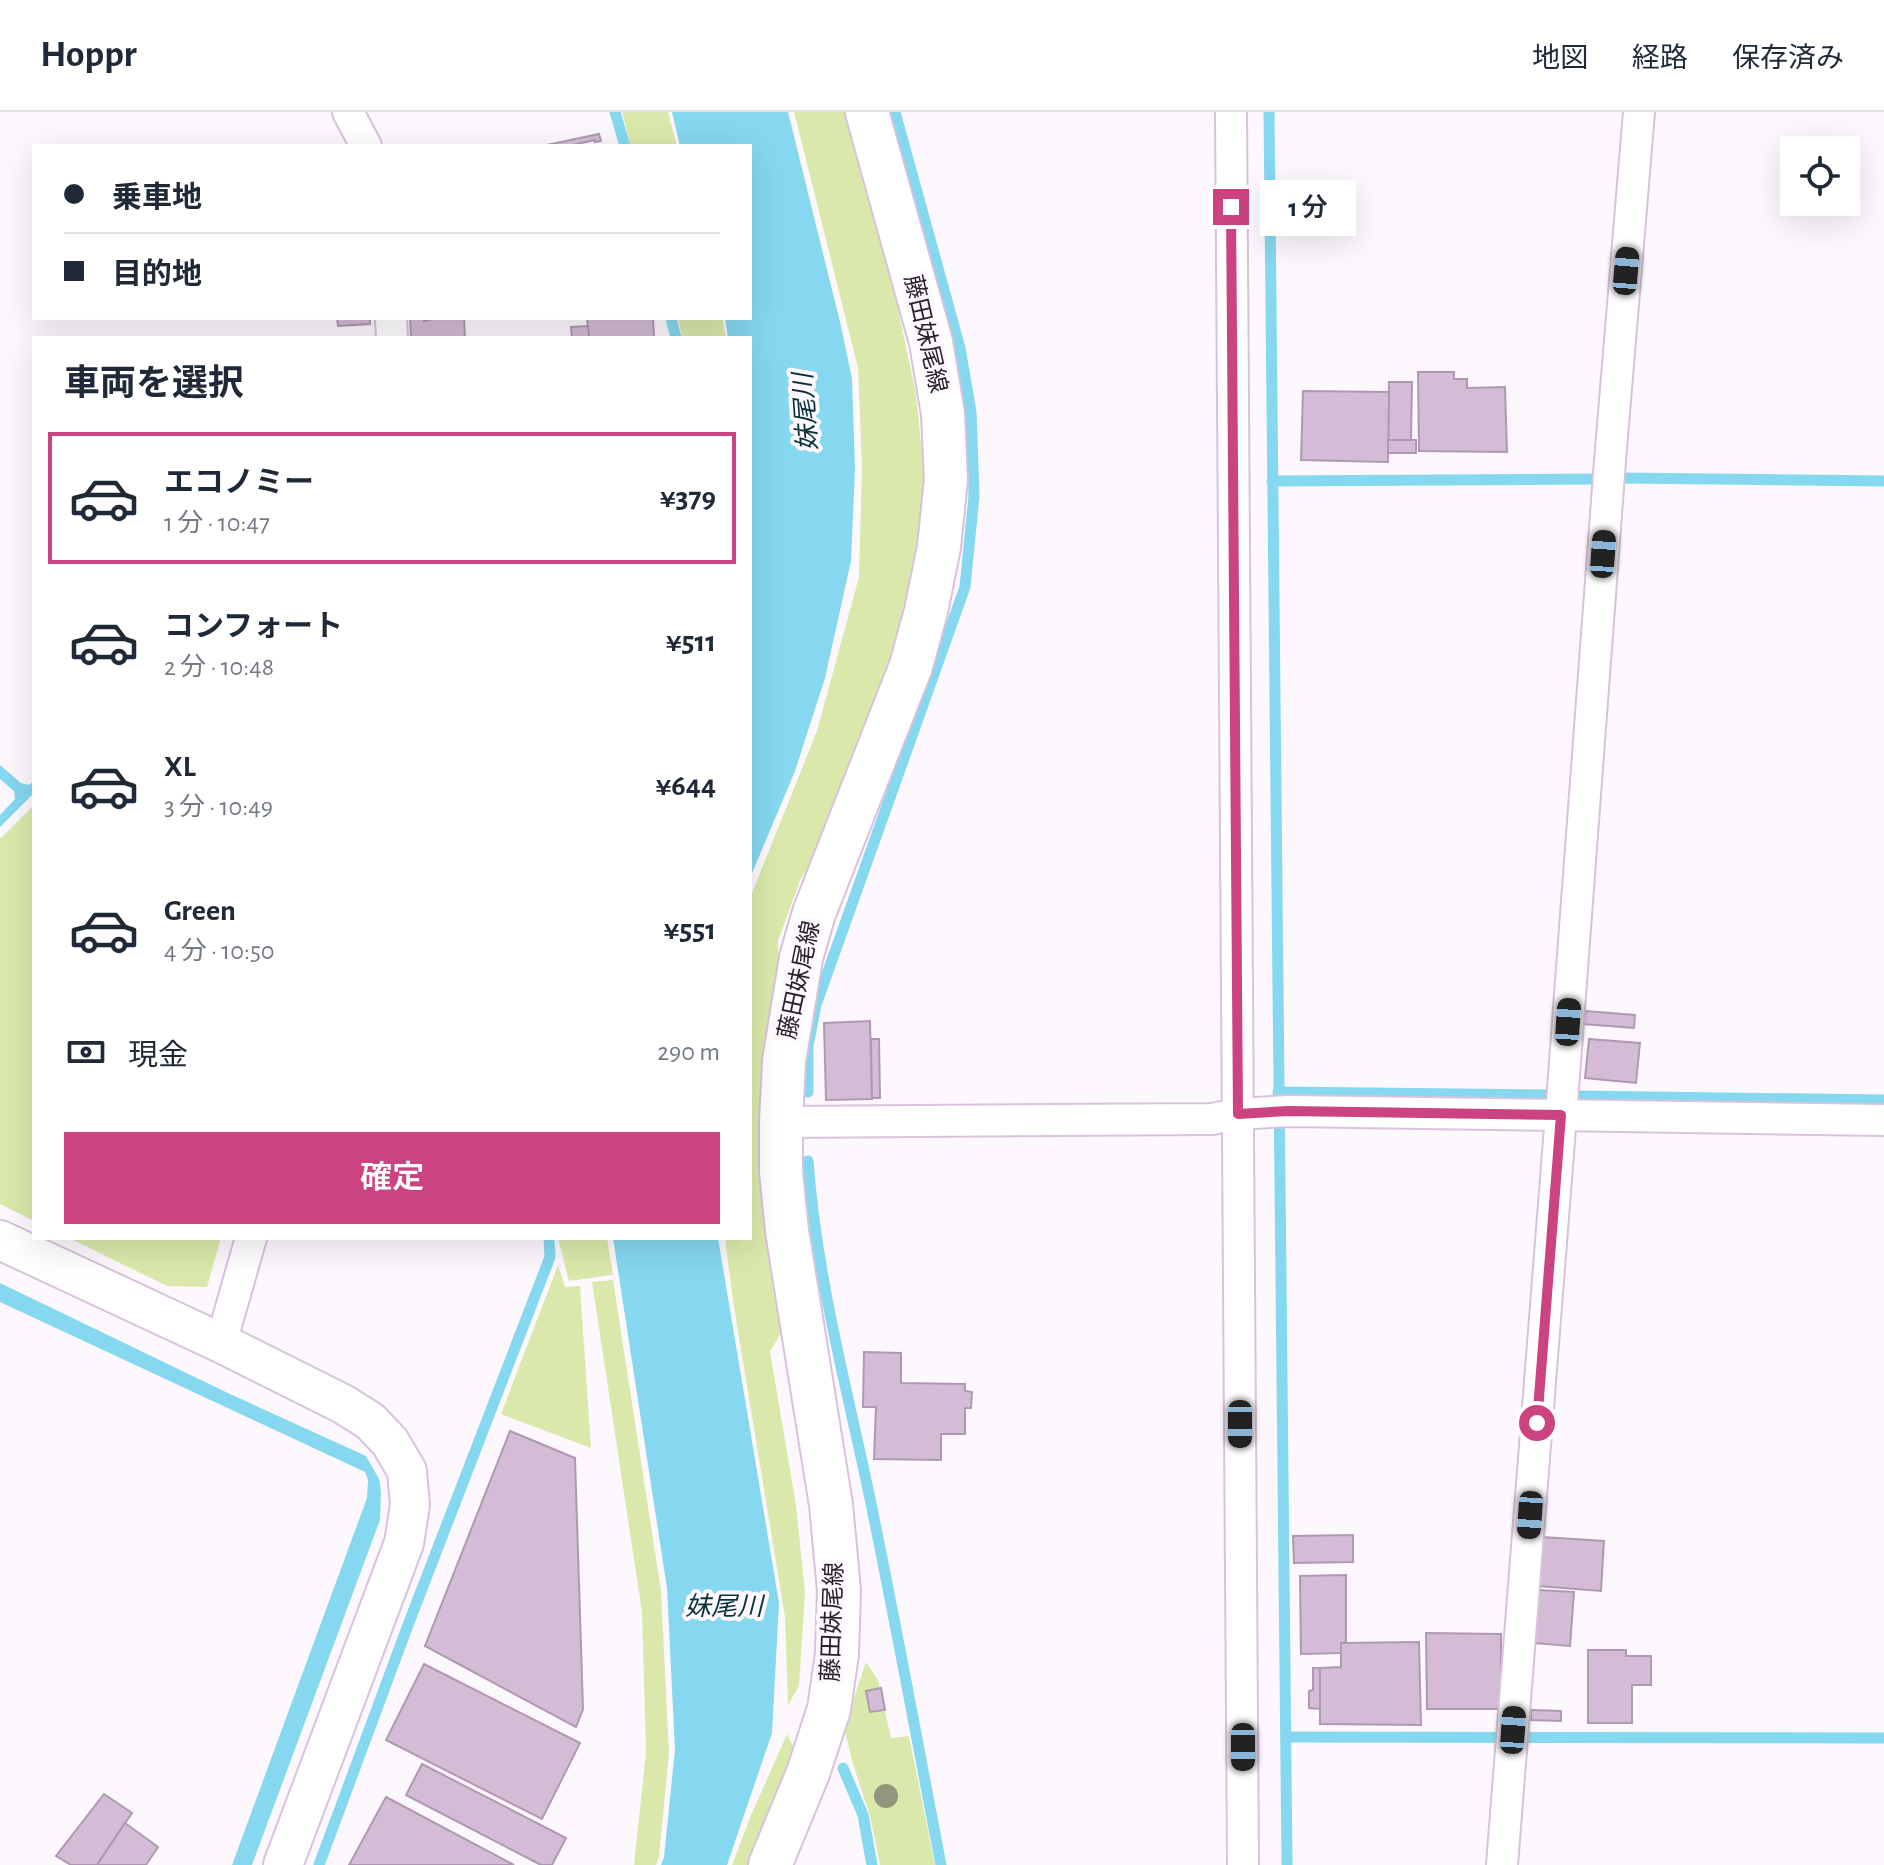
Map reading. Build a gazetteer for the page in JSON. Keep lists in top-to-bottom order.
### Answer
{
  "streets": {
    "main road": ["藤田妹尾線"]
  },
  "water": ["妹尾川"],
  "page": {
    "header": "Hoppr",
    "nav": ["地図", "経路", "保存済み"],
    "banner": ["乗車地", "目的地"],
    "bubble": "1 分",
    "heading": "車両を選択",
    "list": [
      {
        "name": "エコノミー",
        "note": "1 分 · 10:47",
        "value": "¥379"
      },
      {
        "name": "コンフォート",
        "note": "2 分 · 10:48",
        "value": "¥511"
      },
      {
        "name": "XL",
        "note": "3 分 · 10:49",
        "value": "¥644"
      },
      {
        "name": "Green",
        "note": "4 分 · 10:50",
        "value": "¥551"
      }
    ],
    "pay": ["現金", "290 m"],
    "buttons": "確定"
  }
}
